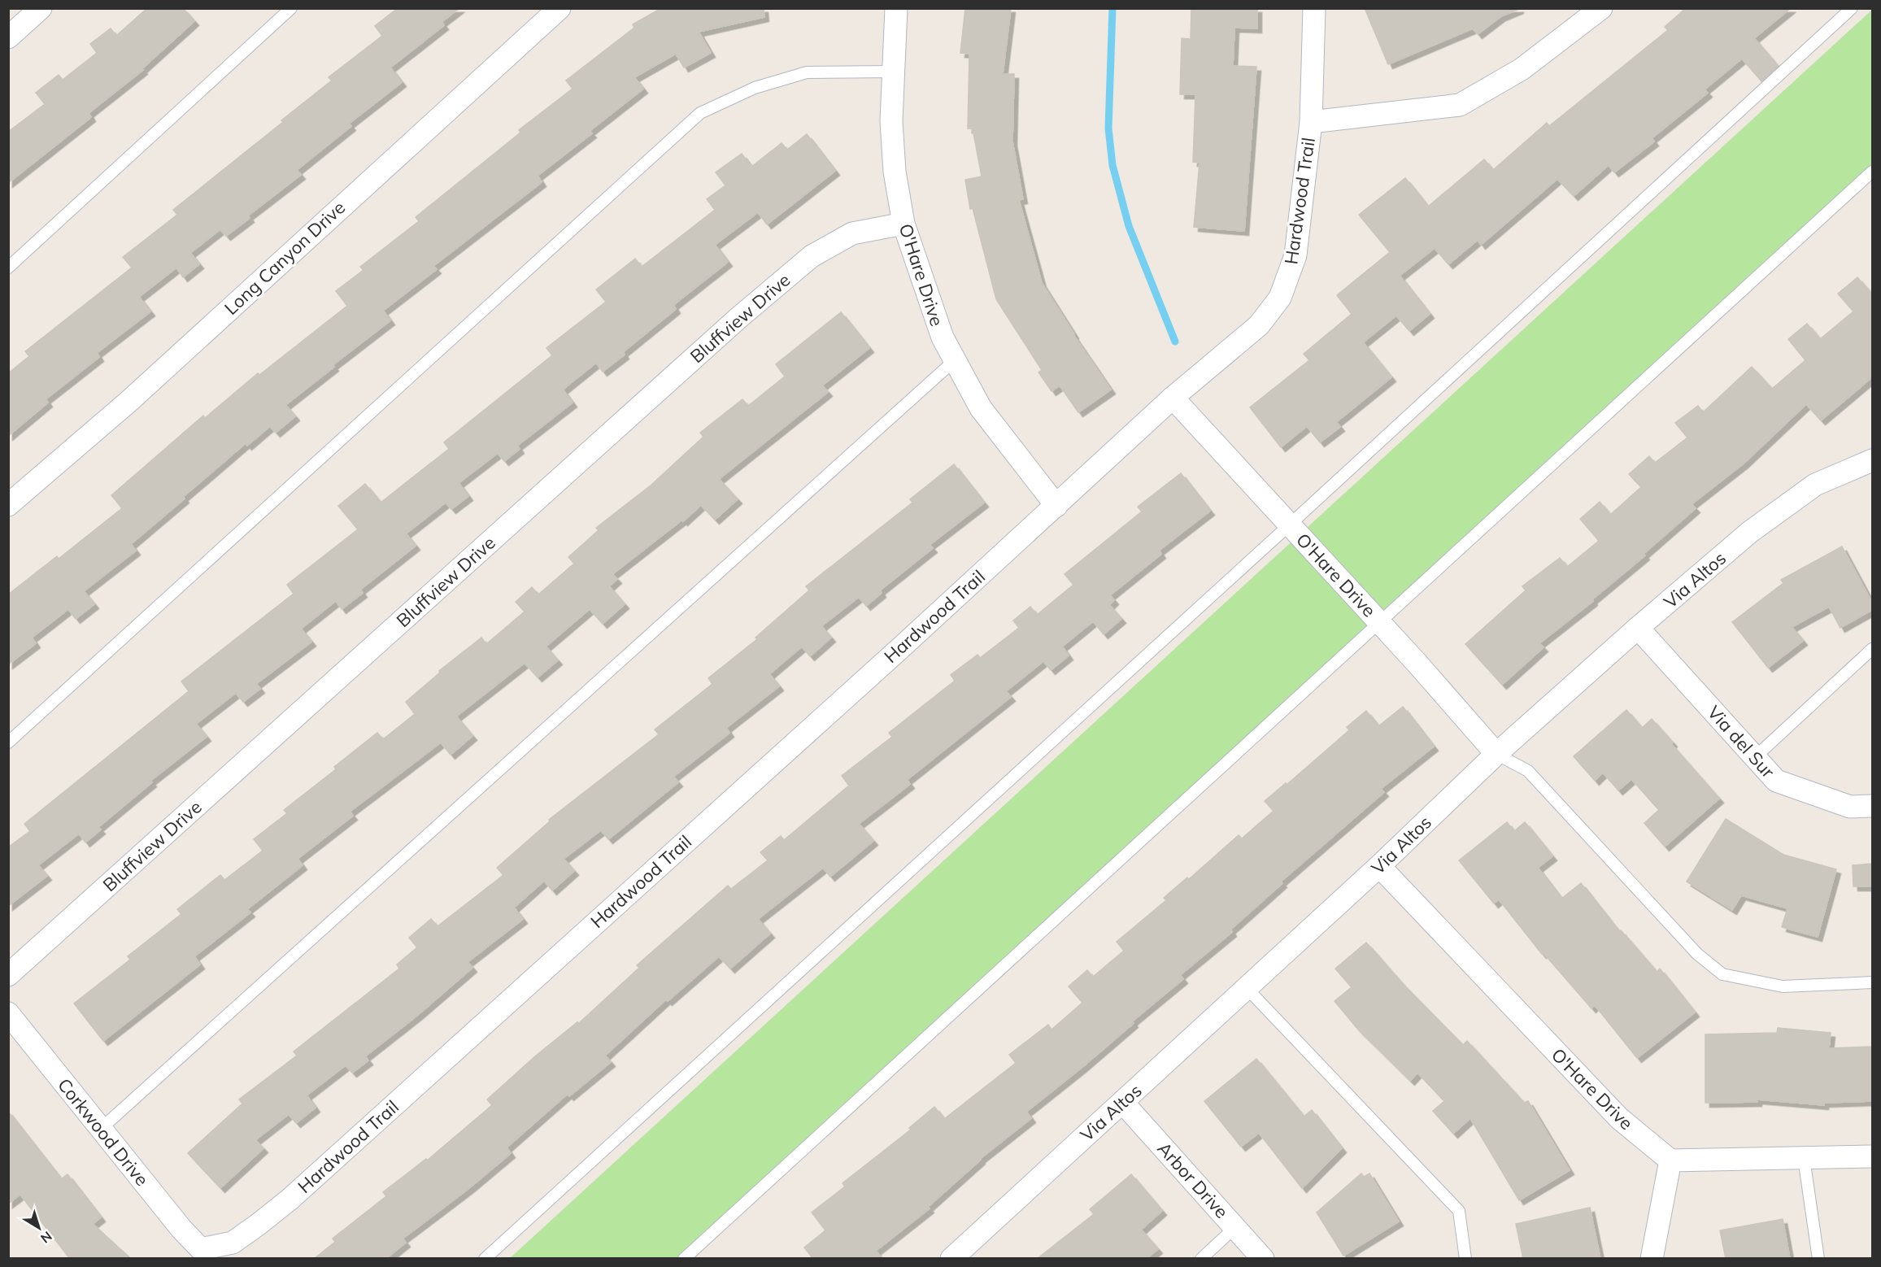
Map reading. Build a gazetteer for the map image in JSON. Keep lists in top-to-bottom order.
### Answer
{
  "streets": {
    "street": [
      "Hardwood Trail",
      "Long Canyon Drive",
      "O'Hare Drive",
      "Bluffview Drive",
      "Via Altos",
      "Via del Sur",
      "Corkwood Drive",
      "Arbor Drive"
    ]
  },
  "crossings": [
    ["Hardwood Trail", "O'Hare Drive"],
    ["Hardwood Trail", "Corkwood Drive"],
    ["O'Hare Drive", "Bluffview Drive"],
    ["O'Hare Drive", "Via Altos"],
    ["Via Altos", "Via del Sur"],
    ["Via Altos", "Arbor Drive"]
  ],
  "north": "bottom right"
}
